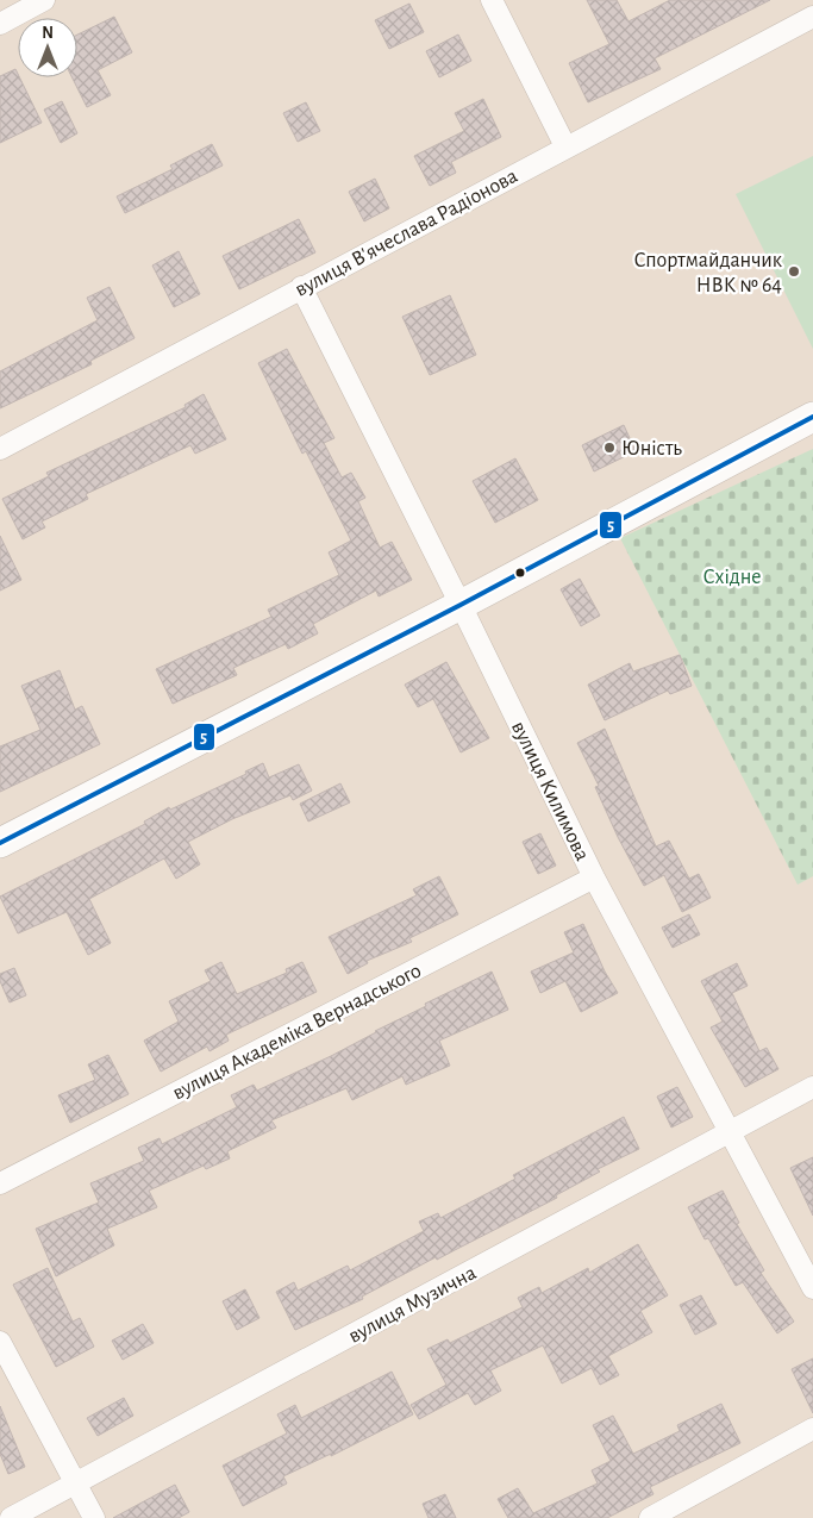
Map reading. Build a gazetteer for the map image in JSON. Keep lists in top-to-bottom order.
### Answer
{
  "streets": {
    "street": [
      "вулиця В'ячеслава Радіонова",
      "вулиця Килимова",
      "вулиця Академіка Вернадського",
      "вулиця Музична"
    ]
  },
  "crossings": [
    ["вулиця В'ячеслава Радіонова", "вулиця Килимова"],
    ["вулиця Килимова", "вулиця Академіка Вернадського"],
    ["вулиця Килимова", "вулиця Музична"]
  ],
  "parks": ["Східне"],
  "places": ["Спортмайданчик НВК № 64", "Юність"],
  "lines": ["transit line 5"],
  "north": "top"
}
